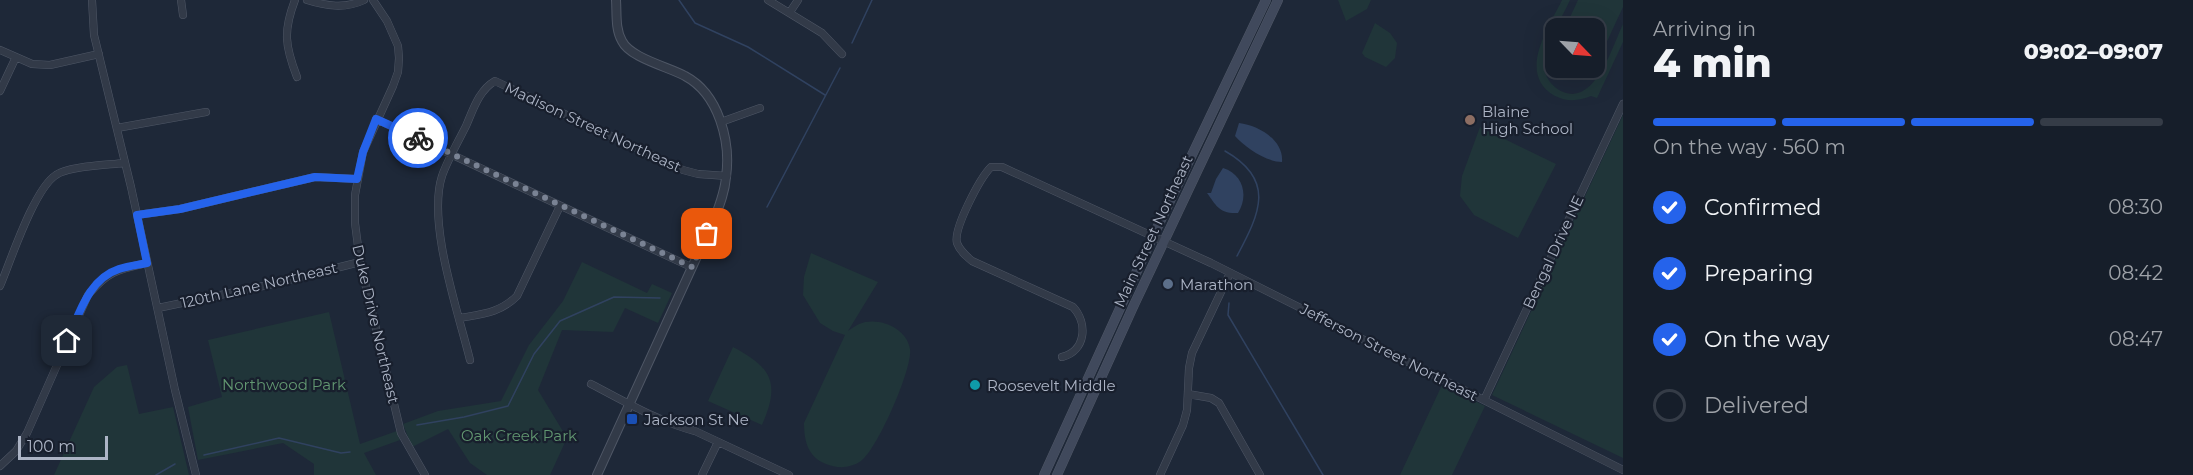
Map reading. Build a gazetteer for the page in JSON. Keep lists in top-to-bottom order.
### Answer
{
  "streets": {
    "main road": ["Main Street Northeast"],
    "street": [
      "Madison Street Northeast",
      "Bengal Drive NE",
      "120th Lane Northeast",
      "Duke Drive Northeast",
      "Jefferson Street Northeast"
    ]
  },
  "crossings": [
    ["Main Street Northeast", "Jefferson Street Northeast"],
    ["Bengal Drive NE", "Jefferson Street Northeast"],
    ["120th Lane Northeast", "Duke Drive Northeast"]
  ],
  "parks": ["Northwood Park", "Oak Creek Park"],
  "places": {
    "other": ["Blaine High School", "Marathon", "Roosevelt Middle"],
    "transit": ["Jackson St Ne"]
  },
  "scale_bar": "100 m",
  "north": "bottom right",
  "page": {
    "heading": ["4 min", "Arriving in", "09:02–09:07"],
    "bar": "On the way · 560 m",
    "list": [
      ["Confirmed", "08:30"],
      ["Preparing", "08:42"],
      ["On the way", "08:47"],
      "Delivered"
    ],
    "scale": "100 m"
  }
}
